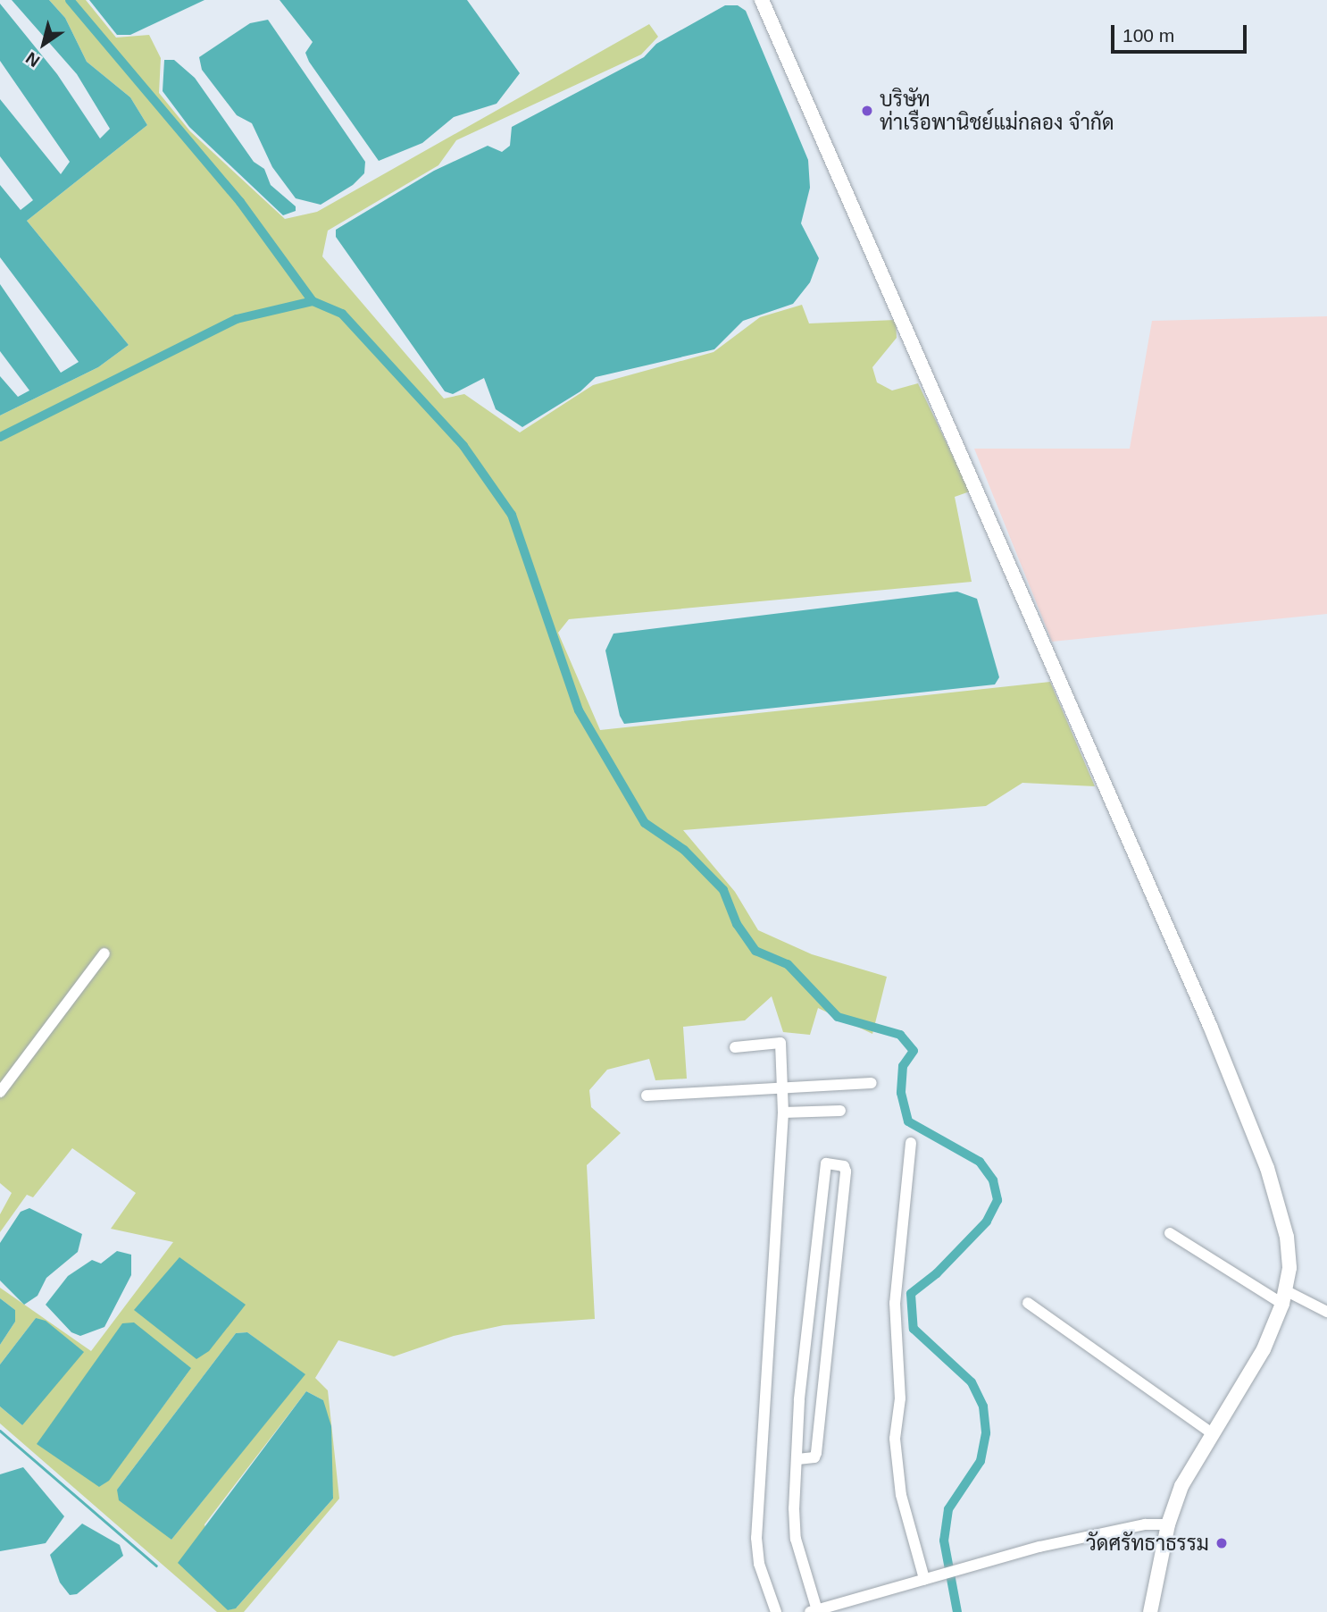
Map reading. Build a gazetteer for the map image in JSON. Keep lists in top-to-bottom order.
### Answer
{
  "places": ["บริษัท ท่าเรือพานิชย์แม่กลอง จำกัด", "วัดศรัทธาธรรม"],
  "scale_bar": "100 m",
  "north": "bottom left"
}
